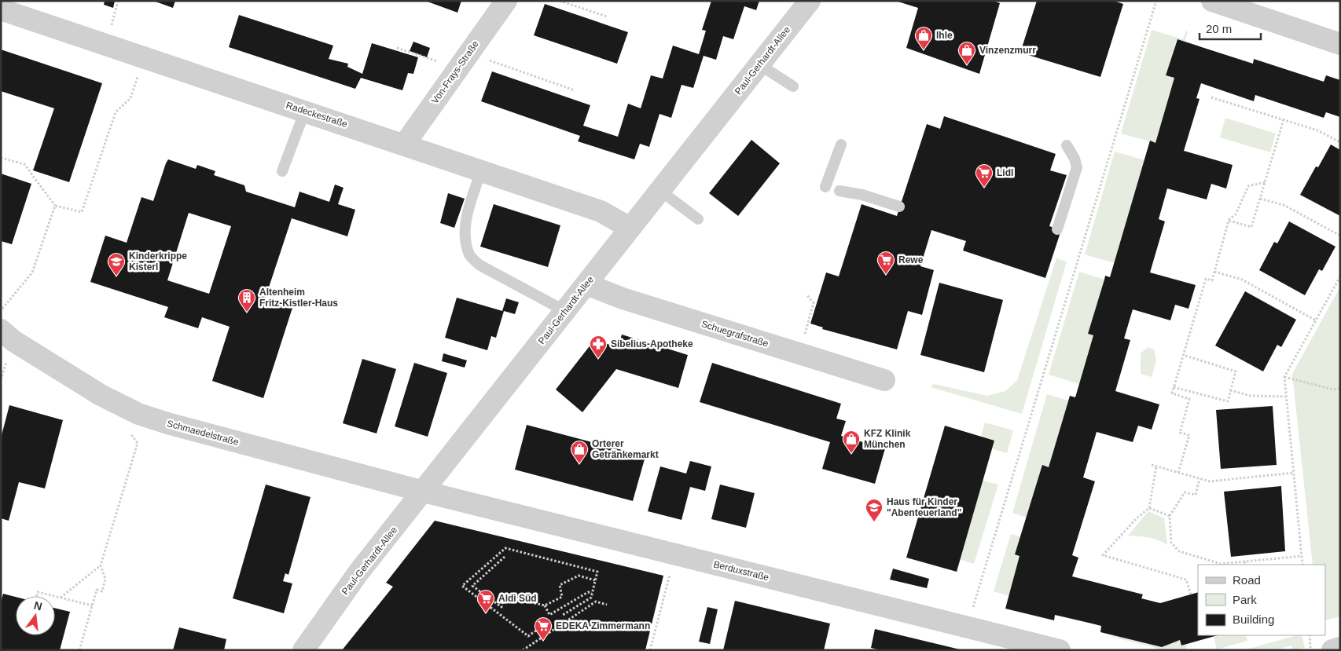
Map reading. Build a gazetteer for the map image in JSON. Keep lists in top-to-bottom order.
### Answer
{
  "streets": {
    "street": [
      "Paul-Gerhardt-Allee",
      "Von-Frays-Straße",
      "Radeckestraße",
      "Schuegrafstraße",
      "Schmaedelstraße",
      "Berduxstraße"
    ]
  },
  "crossings": [
    ["Paul-Gerhardt-Allee", "Radeckestraße"],
    ["Paul-Gerhardt-Allee", "Schuegrafstraße"],
    ["Paul-Gerhardt-Allee", "Schmaedelstraße"],
    ["Paul-Gerhardt-Allee", "Berduxstraße"],
    ["Von-Frays-Straße", "Radeckestraße"],
    ["Schmaedelstraße", "Berduxstraße"]
  ],
  "places": {
    "shop": [
      "Ihle",
      "Vinzenzmurr",
      "KFZ Klinik München",
      "Orterer Getränkemarkt"
    ],
    "supermarket": [
      "Lidl",
      "Rewe",
      "Aldi Süd",
      "EDEKA Zimmermann"
    ],
    "school or university": ["Kinderkrippe Kisterl", "Haus für Kinder \"Abenteuerland\""],
    "building": ["Altenheim Fritz-Kistler-Haus"],
    "pharmacy": ["Sibelius-Apotheke"]
  },
  "legend": ["Road", "Park", "Building"],
  "scale_bar": "20 m",
  "north": "top"
}
